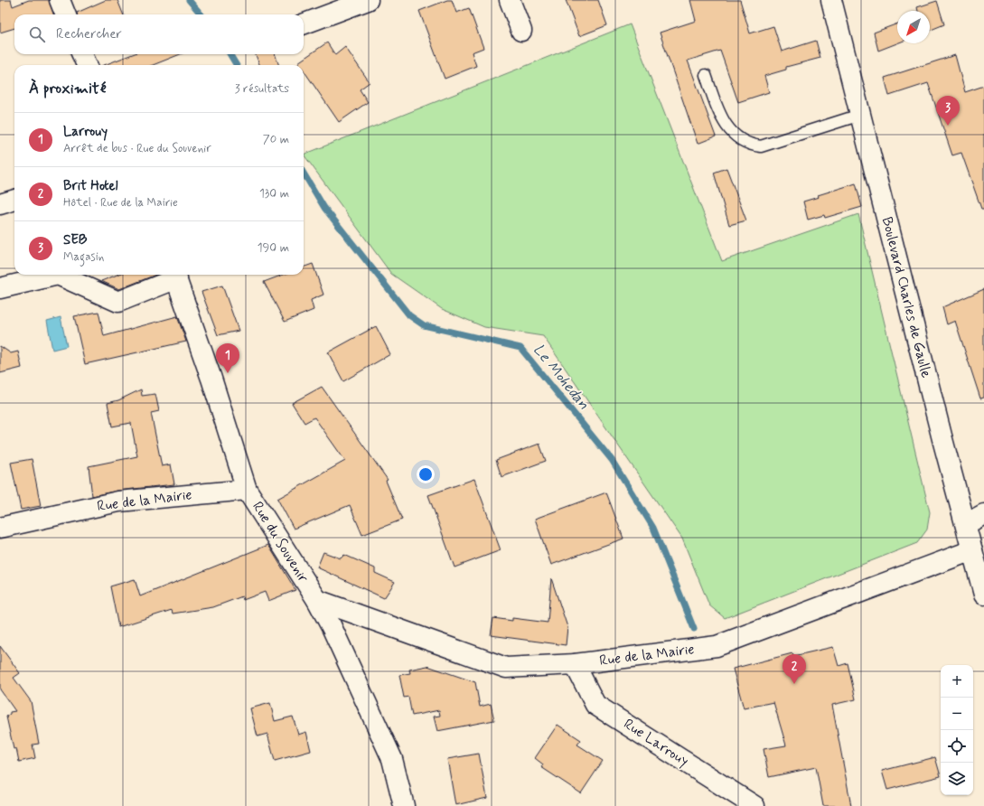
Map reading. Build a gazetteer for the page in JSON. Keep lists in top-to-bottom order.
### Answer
{
  "streets": {
    "street": [
      "Boulevard Charles de Gaulle",
      "Rue de la Mairie",
      "Rue du Souvenir",
      "Rue Larrouy"
    ]
  },
  "crossings": [
    ["Boulevard Charles de Gaulle", "Rue de la Mairie"],
    ["Rue de la Mairie", "Rue du Souvenir"],
    ["Rue de la Mairie", "Rue Larrouy"]
  ],
  "water": ["Le Mohedan"],
  "north": "bottom left",
  "page": {
    "search": "Rechercher",
    "heading": ["À proximité", "3 résultats"],
    "pins": ["3", "1", "2"],
    "list": [
      {
        "mark": "1",
        "name": "Larrouy",
        "note": "Arrêt de bus · Rue du Souvenir",
        "value": "70 m"
      },
      {
        "mark": "2",
        "name": "Brit Hotel",
        "note": "Hôtel · Rue de la Mairie",
        "value": "130 m"
      },
      {
        "mark": "3",
        "name": "SEB",
        "note": "Magasin",
        "value": "190 m"
      }
    ],
    "map_buttons": ["+", "−"]
  }
}
